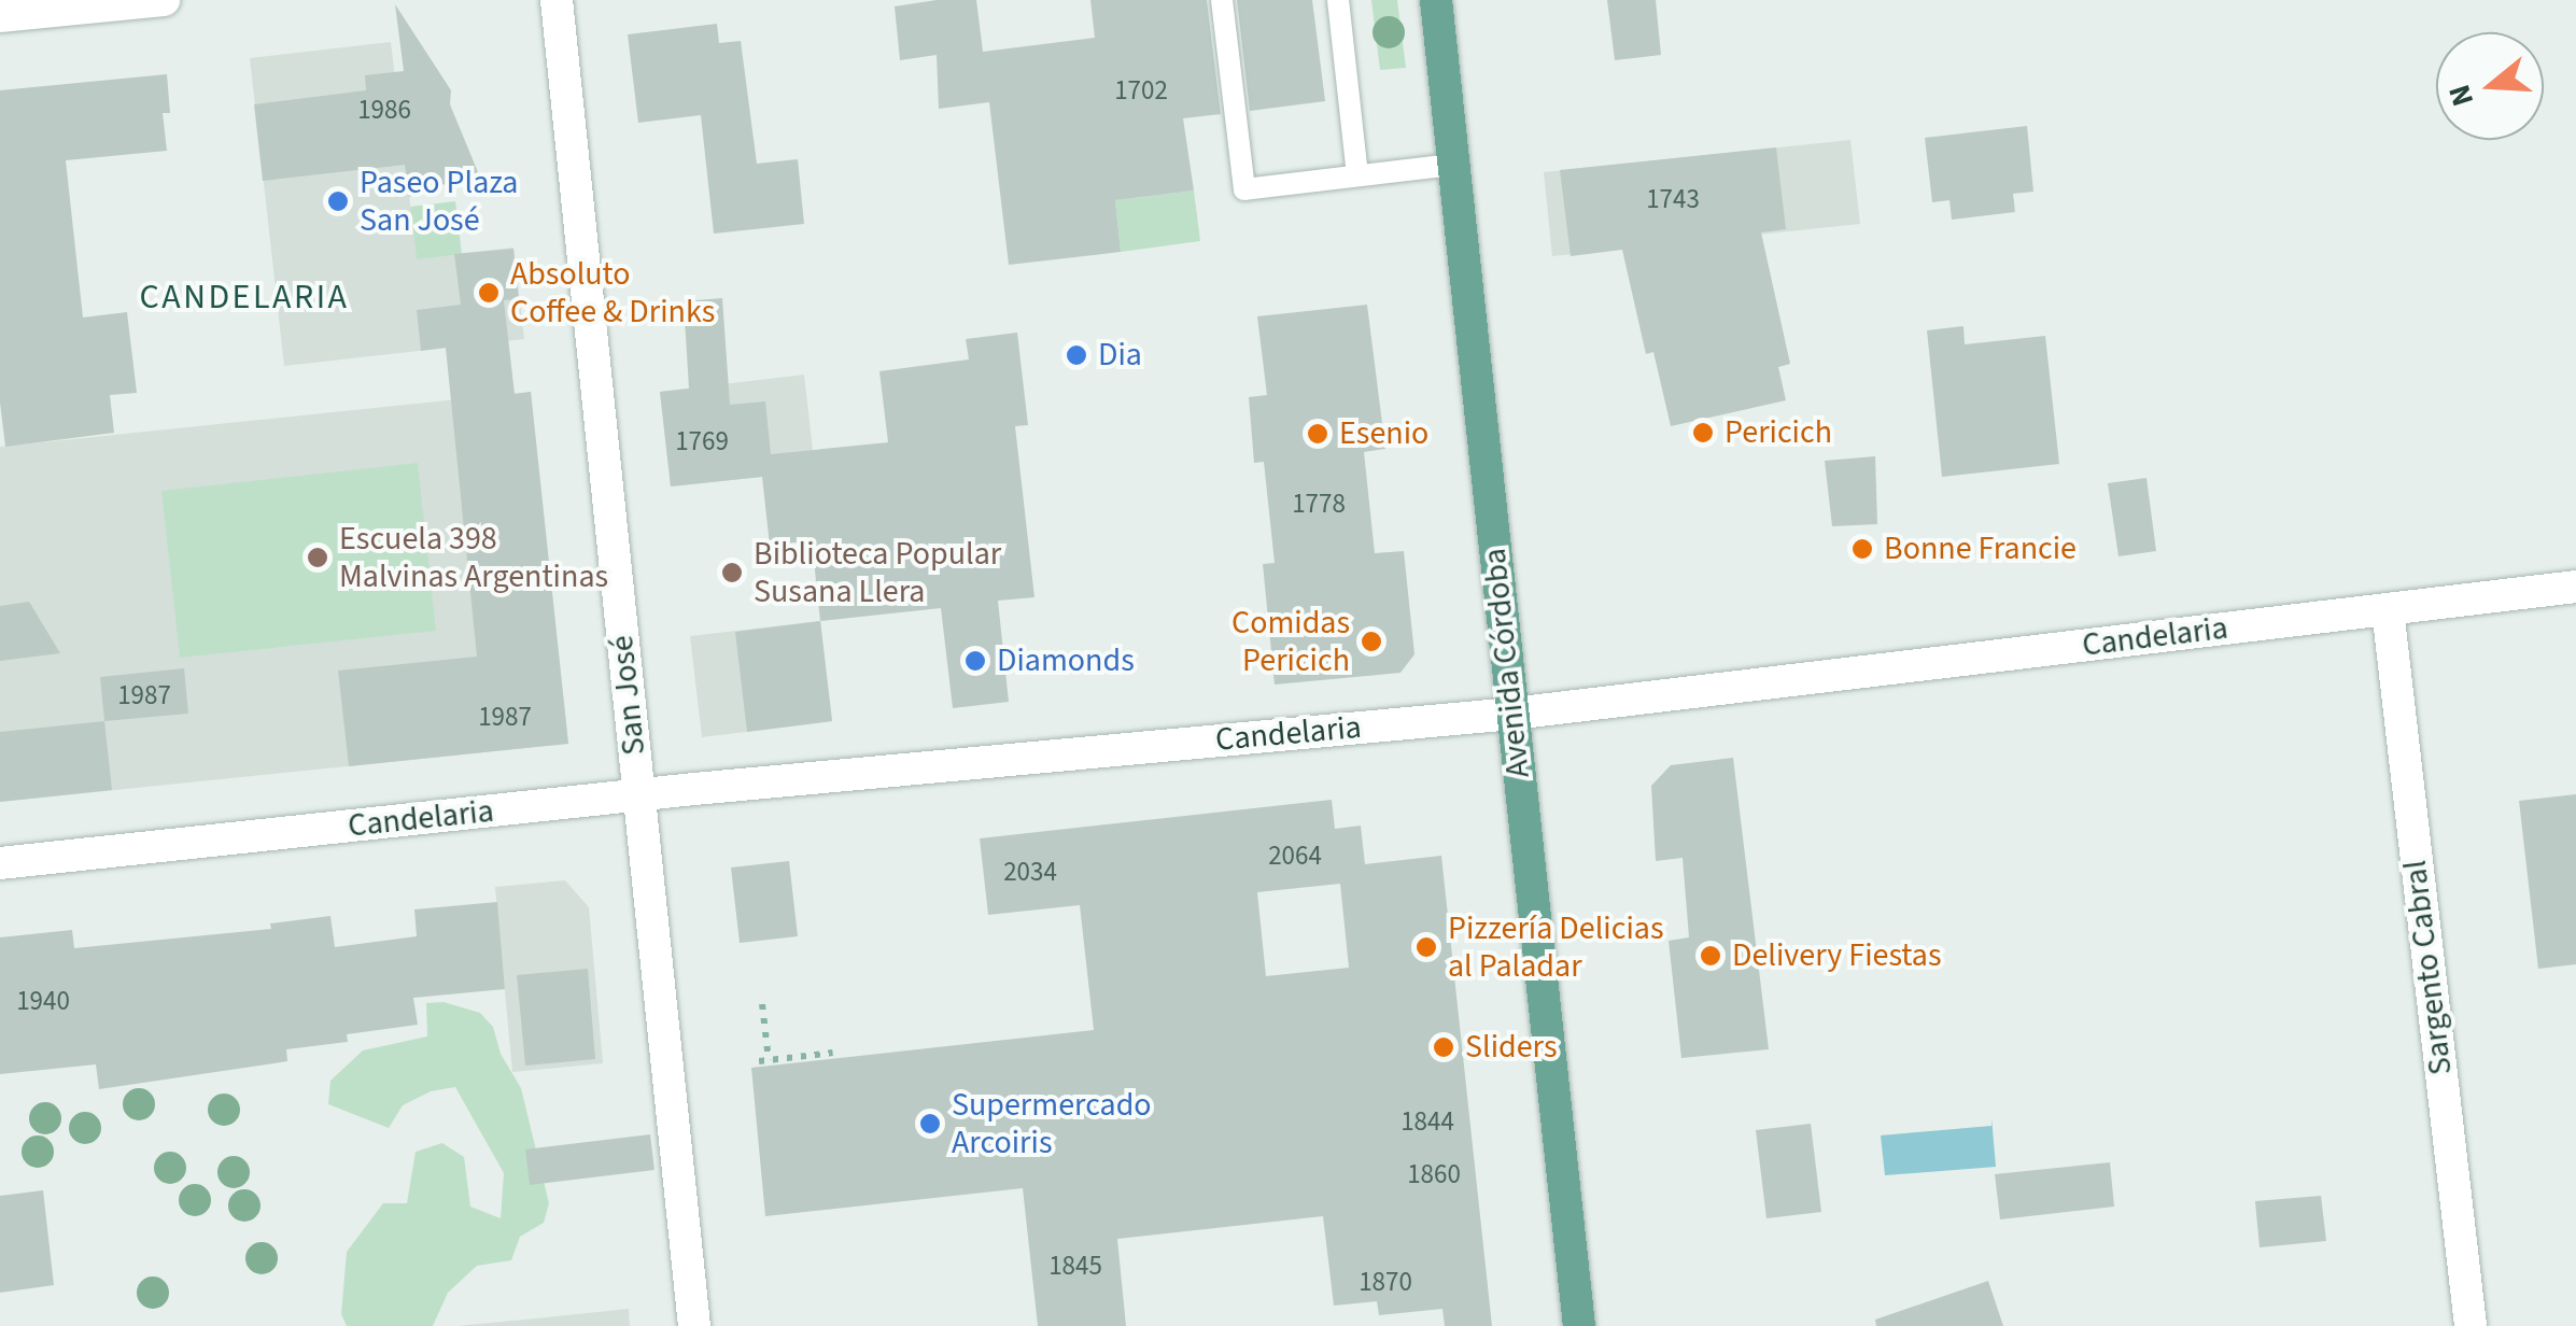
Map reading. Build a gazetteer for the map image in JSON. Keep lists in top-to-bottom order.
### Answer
{
  "streets": {
    "main road": ["Avenida Córdoba"],
    "street": ["Candelaria", "San José", "Sargento Cabral"]
  },
  "crossings": [
    ["Candelaria", "Avenida Córdoba"],
    ["Candelaria", "San José"],
    ["Candelaria", "Sargento Cabral"]
  ],
  "districts": ["CANDELARIA"],
  "places": [
    "Paseo Plaza San José",
    "Absoluto Coffee & Drinks",
    "Dia",
    "Pericich",
    "Esenio",
    "Bonne Francie",
    "Escuela 398 Malvinas Argentinas",
    "Biblioteca Popular Susana Llera",
    "Comidas Pericich",
    "Diamonds",
    "Pizzería Delicias al Paladar",
    "Delivery Fiestas",
    "Sliders",
    "Supermercado Arcoiris"
  ],
  "house_numbers": [
    "1702",
    "1986",
    "1743",
    "1769",
    "1778",
    "1987",
    "1987",
    "2064",
    "2034",
    "1940",
    "1844",
    "1860",
    "1845",
    "1870"
  ],
  "north": "left"
}
